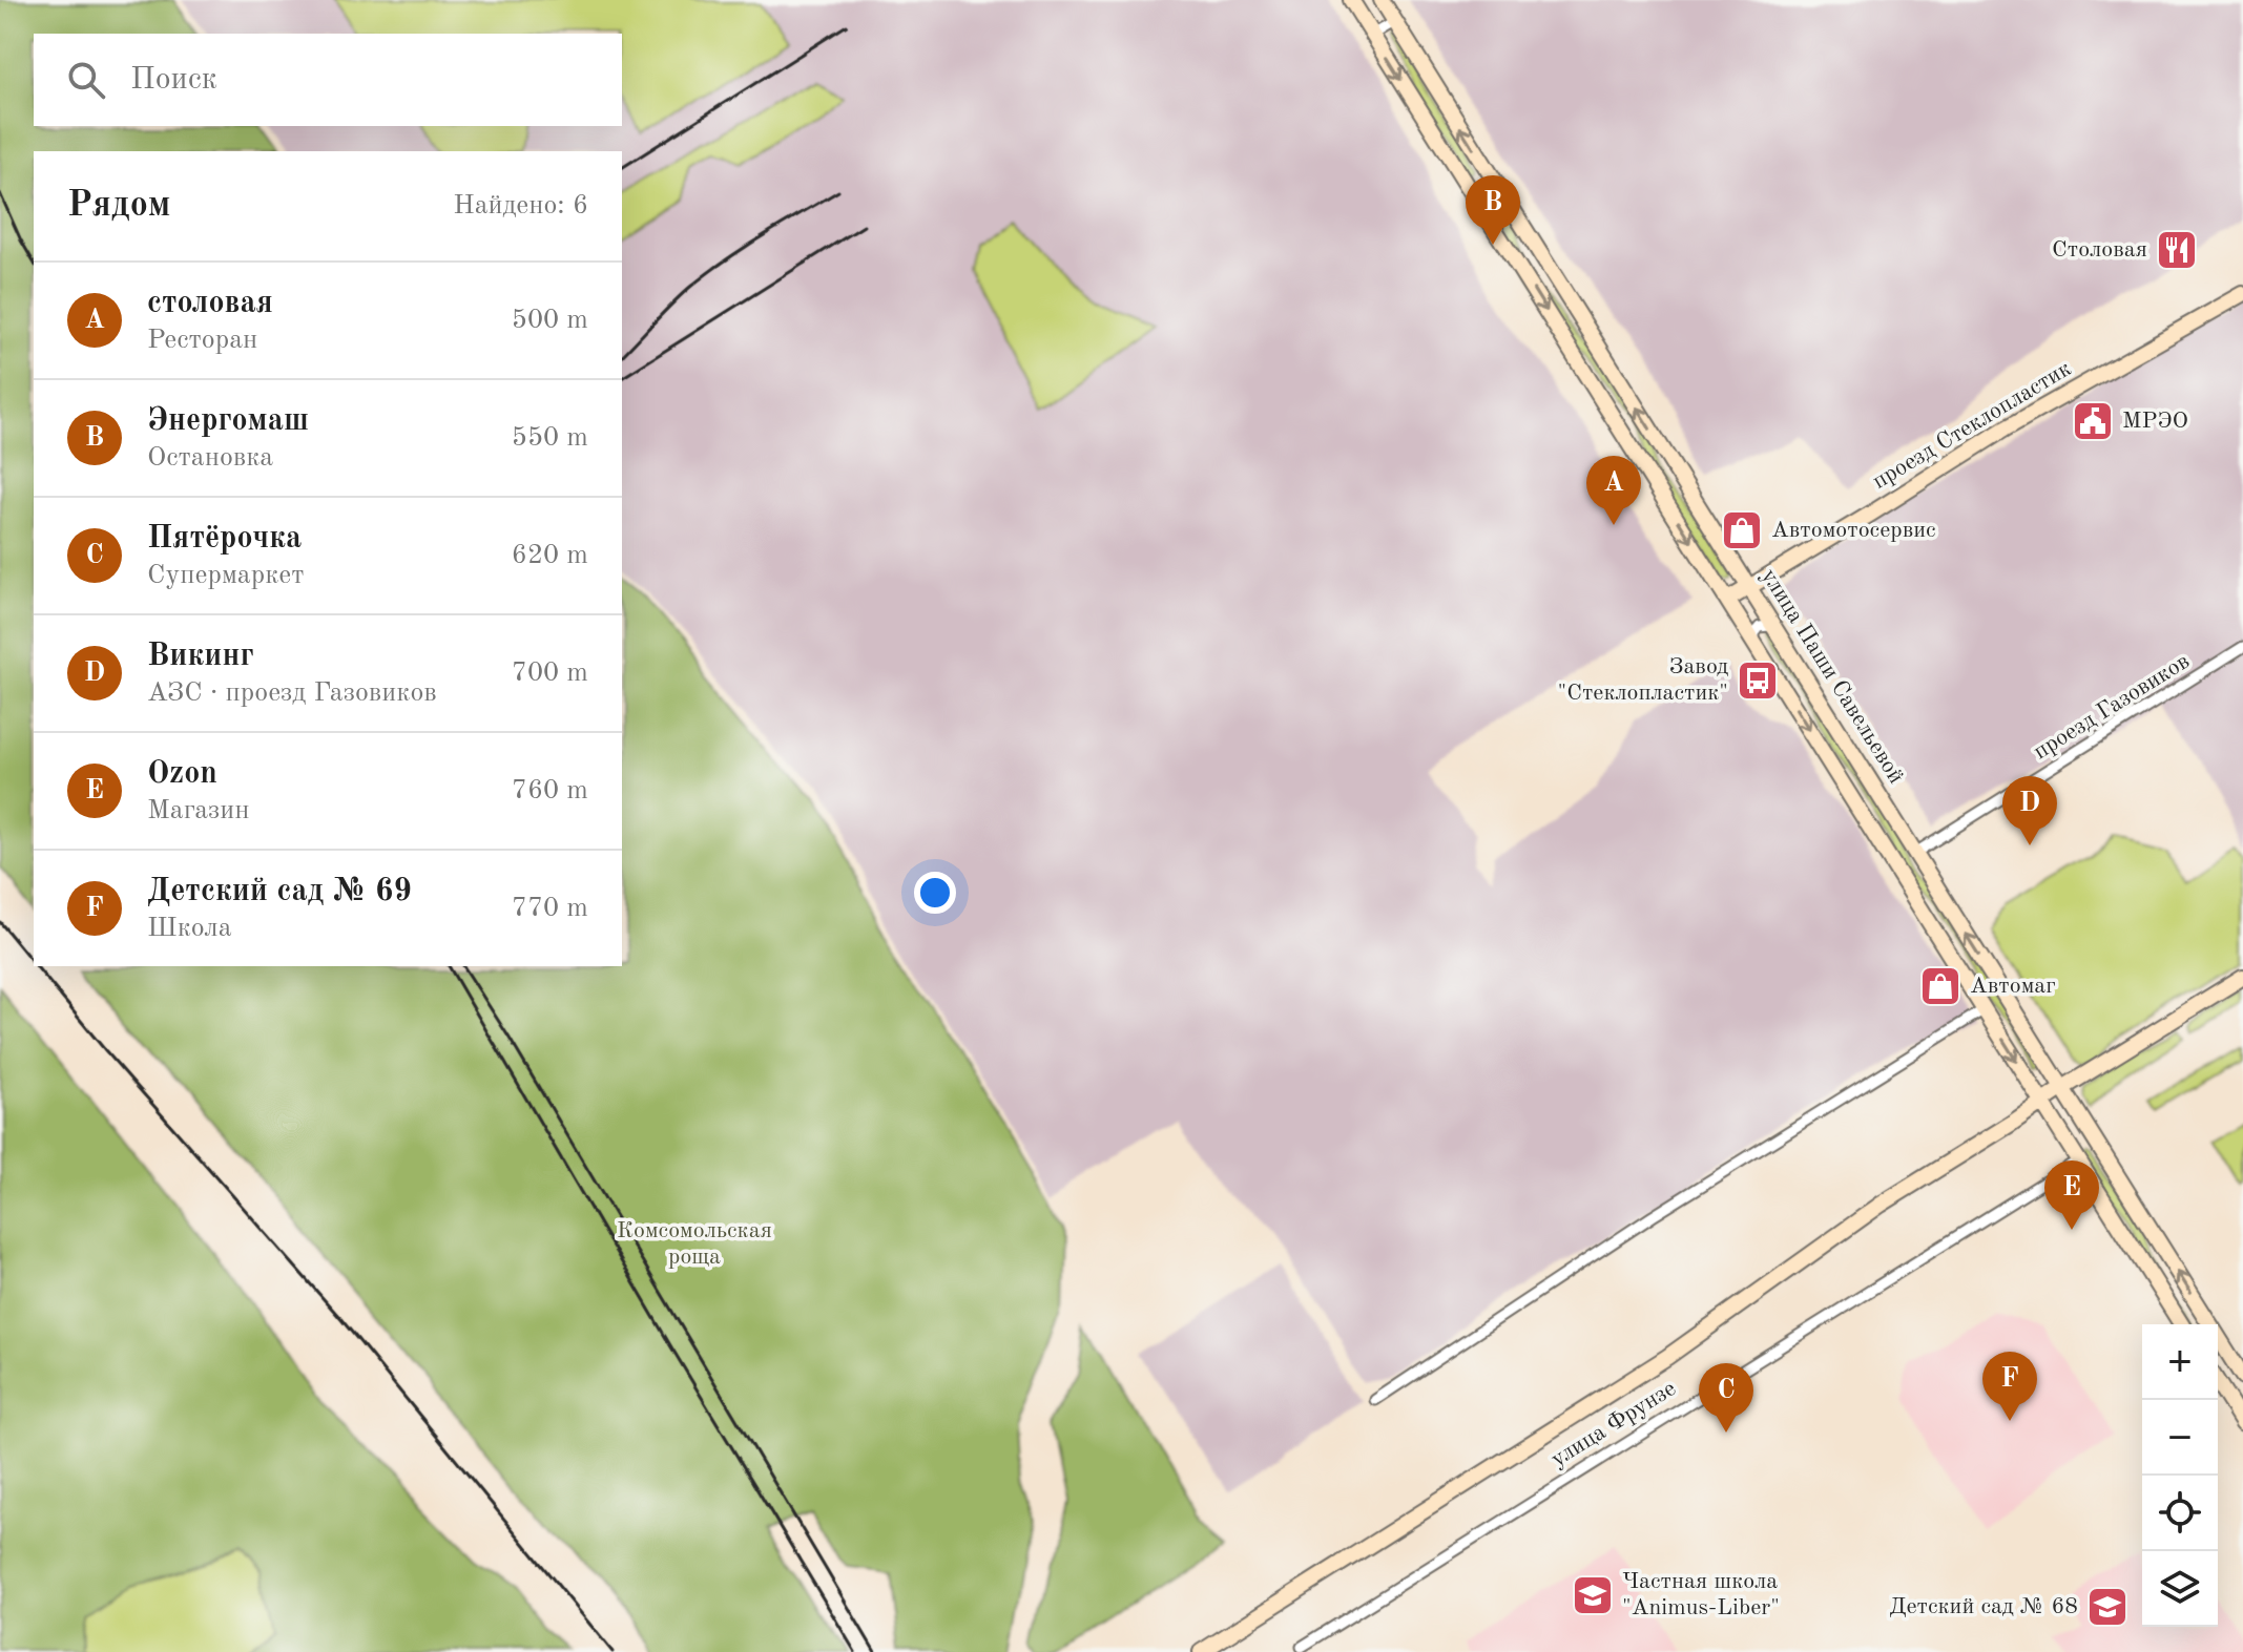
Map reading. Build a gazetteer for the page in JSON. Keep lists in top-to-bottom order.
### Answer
{
  "streets": {
    "street": [
      "проезд Стеклопластик",
      "улица Паши Савельевой",
      "проезд Газовиков",
      "улица Фрунзе"
    ]
  },
  "crossings": [
    ["проезд Стеклопластик", "улица Паши Савельевой"],
    ["улица Паши Савельевой", "проезд Газовиков"],
    ["улица Паши Савельевой", "улица Фрунзе"]
  ],
  "parks": ["Комсомольская роща"],
  "places": {
    "restaurant": ["Столовая"],
    "public building": ["МРЭО"],
    "shop": ["Автомотосервис", "Автомаг"],
    "bus stop": ["Завод \"Стеклопластик\""],
    "school or university": ["Частная школа \"Animus-Liber\"", "Детский сад № 68"]
  },
  "page": {
    "search": "Поиск",
    "heading": ["Рядом", "Найдено: 6"],
    "pins": [
      "B",
      "A",
      "D",
      "E",
      "F",
      "C"
    ],
    "list": [
      {
        "mark": "A",
        "name": "столовая",
        "note": "Ресторан",
        "value": "500 m"
      },
      {
        "mark": "B",
        "name": "Энергомаш",
        "note": "Остановка",
        "value": "550 m"
      },
      {
        "mark": "C",
        "name": "Пятёрочка",
        "note": "Супермаркет",
        "value": "620 m"
      },
      {
        "mark": "D",
        "name": "Викинг",
        "note": "АЗС · проезд Газовиков",
        "value": "700 m"
      },
      {
        "mark": "E",
        "name": "Ozon",
        "note": "Магазин",
        "value": "760 m"
      },
      {
        "mark": "F",
        "name": "Детский сад № 69",
        "note": "Школа",
        "value": "770 m"
      }
    ],
    "map_buttons": ["+", "−"]
  }
}
